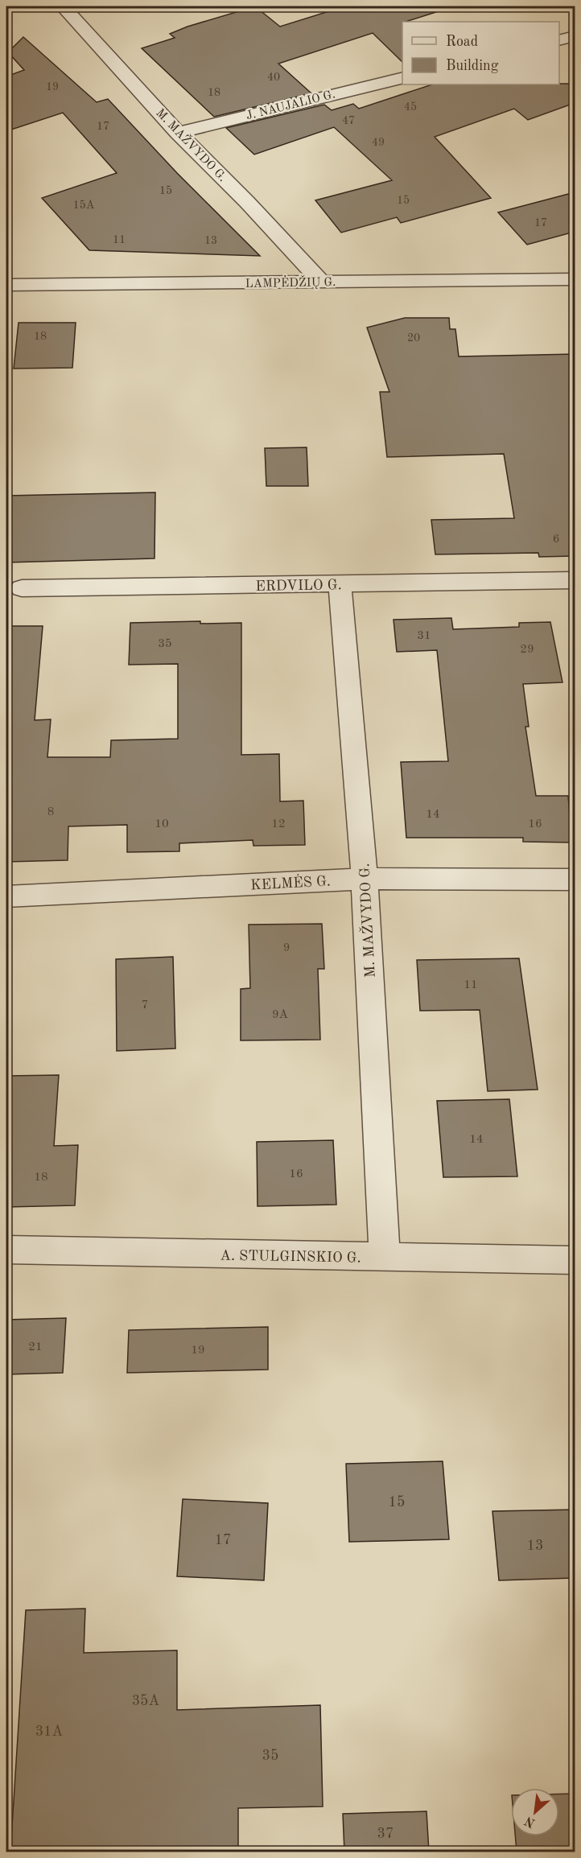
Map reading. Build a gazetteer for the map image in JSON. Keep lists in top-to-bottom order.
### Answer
{
  "streets": {
    "street": [
      "J. NAUJALIO G.",
      "M. MAŽVYDO G.",
      "LAMPĖDŽIŲ G.",
      "ERDVILO G.",
      "KELMĖS G.",
      "A. STULGINSKIO G."
    ]
  },
  "crossings": [
    ["J. NAUJALIO G.", "M. MAŽVYDO G."],
    ["M. MAŽVYDO G.", "LAMPĖDŽIŲ G."],
    ["M. MAŽVYDO G.", "ERDVILO G."],
    ["M. MAŽVYDO G.", "KELMĖS G."],
    ["M. MAŽVYDO G.", "A. STULGINSKIO G."]
  ],
  "house_numbers": [
    "40",
    "19",
    "18",
    "45",
    "47",
    "17",
    "49",
    "15",
    "15",
    "15A",
    "17",
    "11",
    "13",
    "18",
    "20",
    "6",
    "31",
    "35",
    "29",
    "8",
    "14",
    "10",
    "12",
    "16",
    "9",
    "11",
    "7",
    "9A",
    "14",
    "16",
    "18",
    "21",
    "19",
    "15",
    "17",
    "13",
    "35A",
    "31A",
    "35",
    "37"
  ],
  "legend": ["Road", "Building"],
  "north": "bottom left"
}
